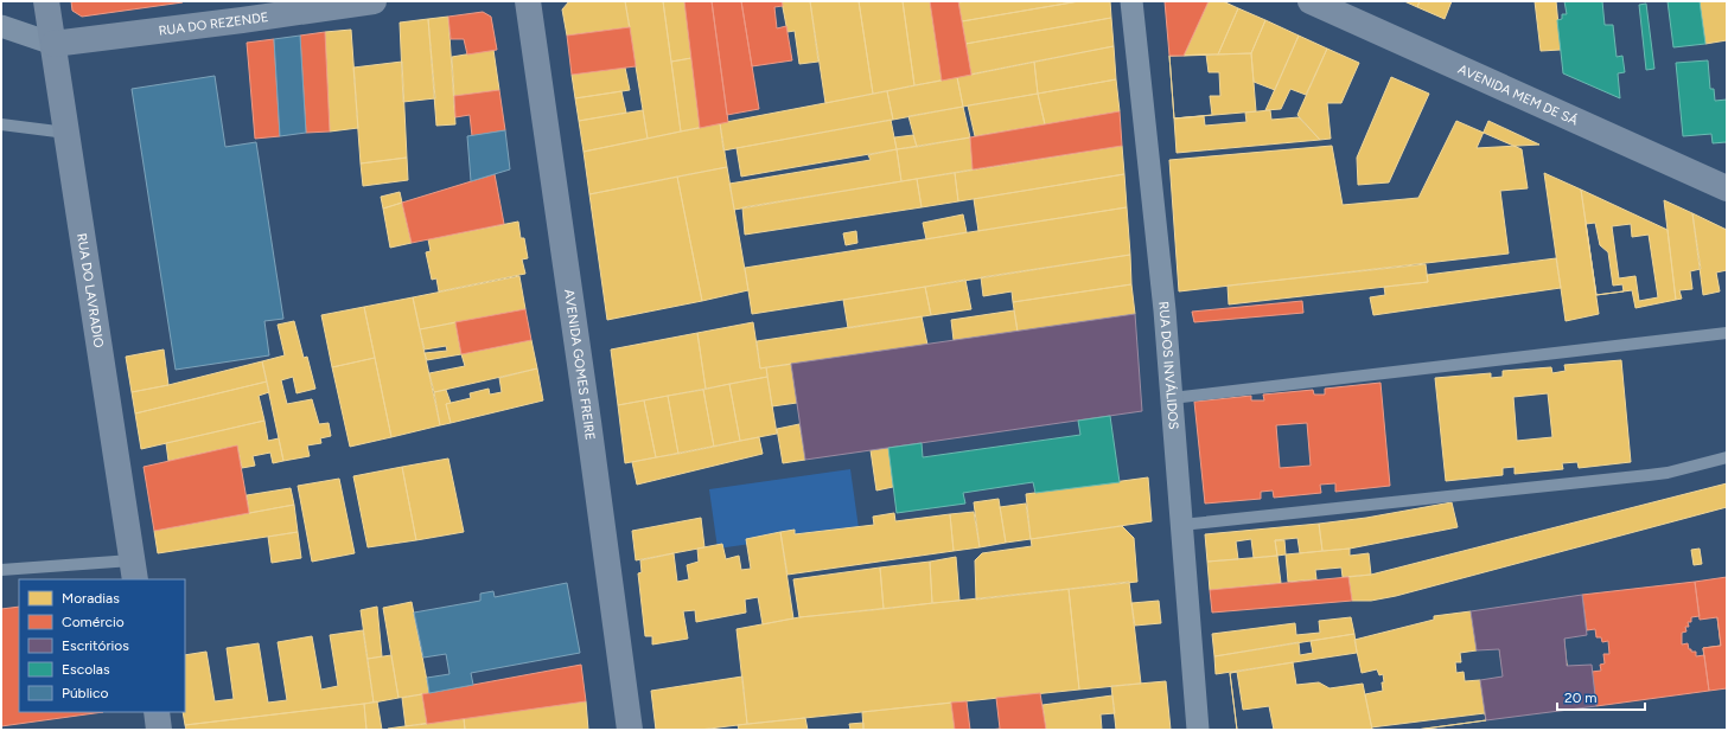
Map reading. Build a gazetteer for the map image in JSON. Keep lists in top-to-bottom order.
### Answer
{
  "streets": {
    "street": [
      "RUA DO REZENDE",
      "AVENIDA MEM DE SÁ",
      "RUA DO LAVRADIO",
      "AVENIDA GOMES FREIRE",
      "RUA DOS INVÁLIDOS"
    ]
  },
  "crossings": [
    ["RUA DO REZENDE", "RUA DO LAVRADIO"]
  ],
  "legend": [
    "Moradias",
    "Comércio",
    "Escritórios",
    "Escolas",
    "Público"
  ],
  "scale_bar": "20 m"
}
